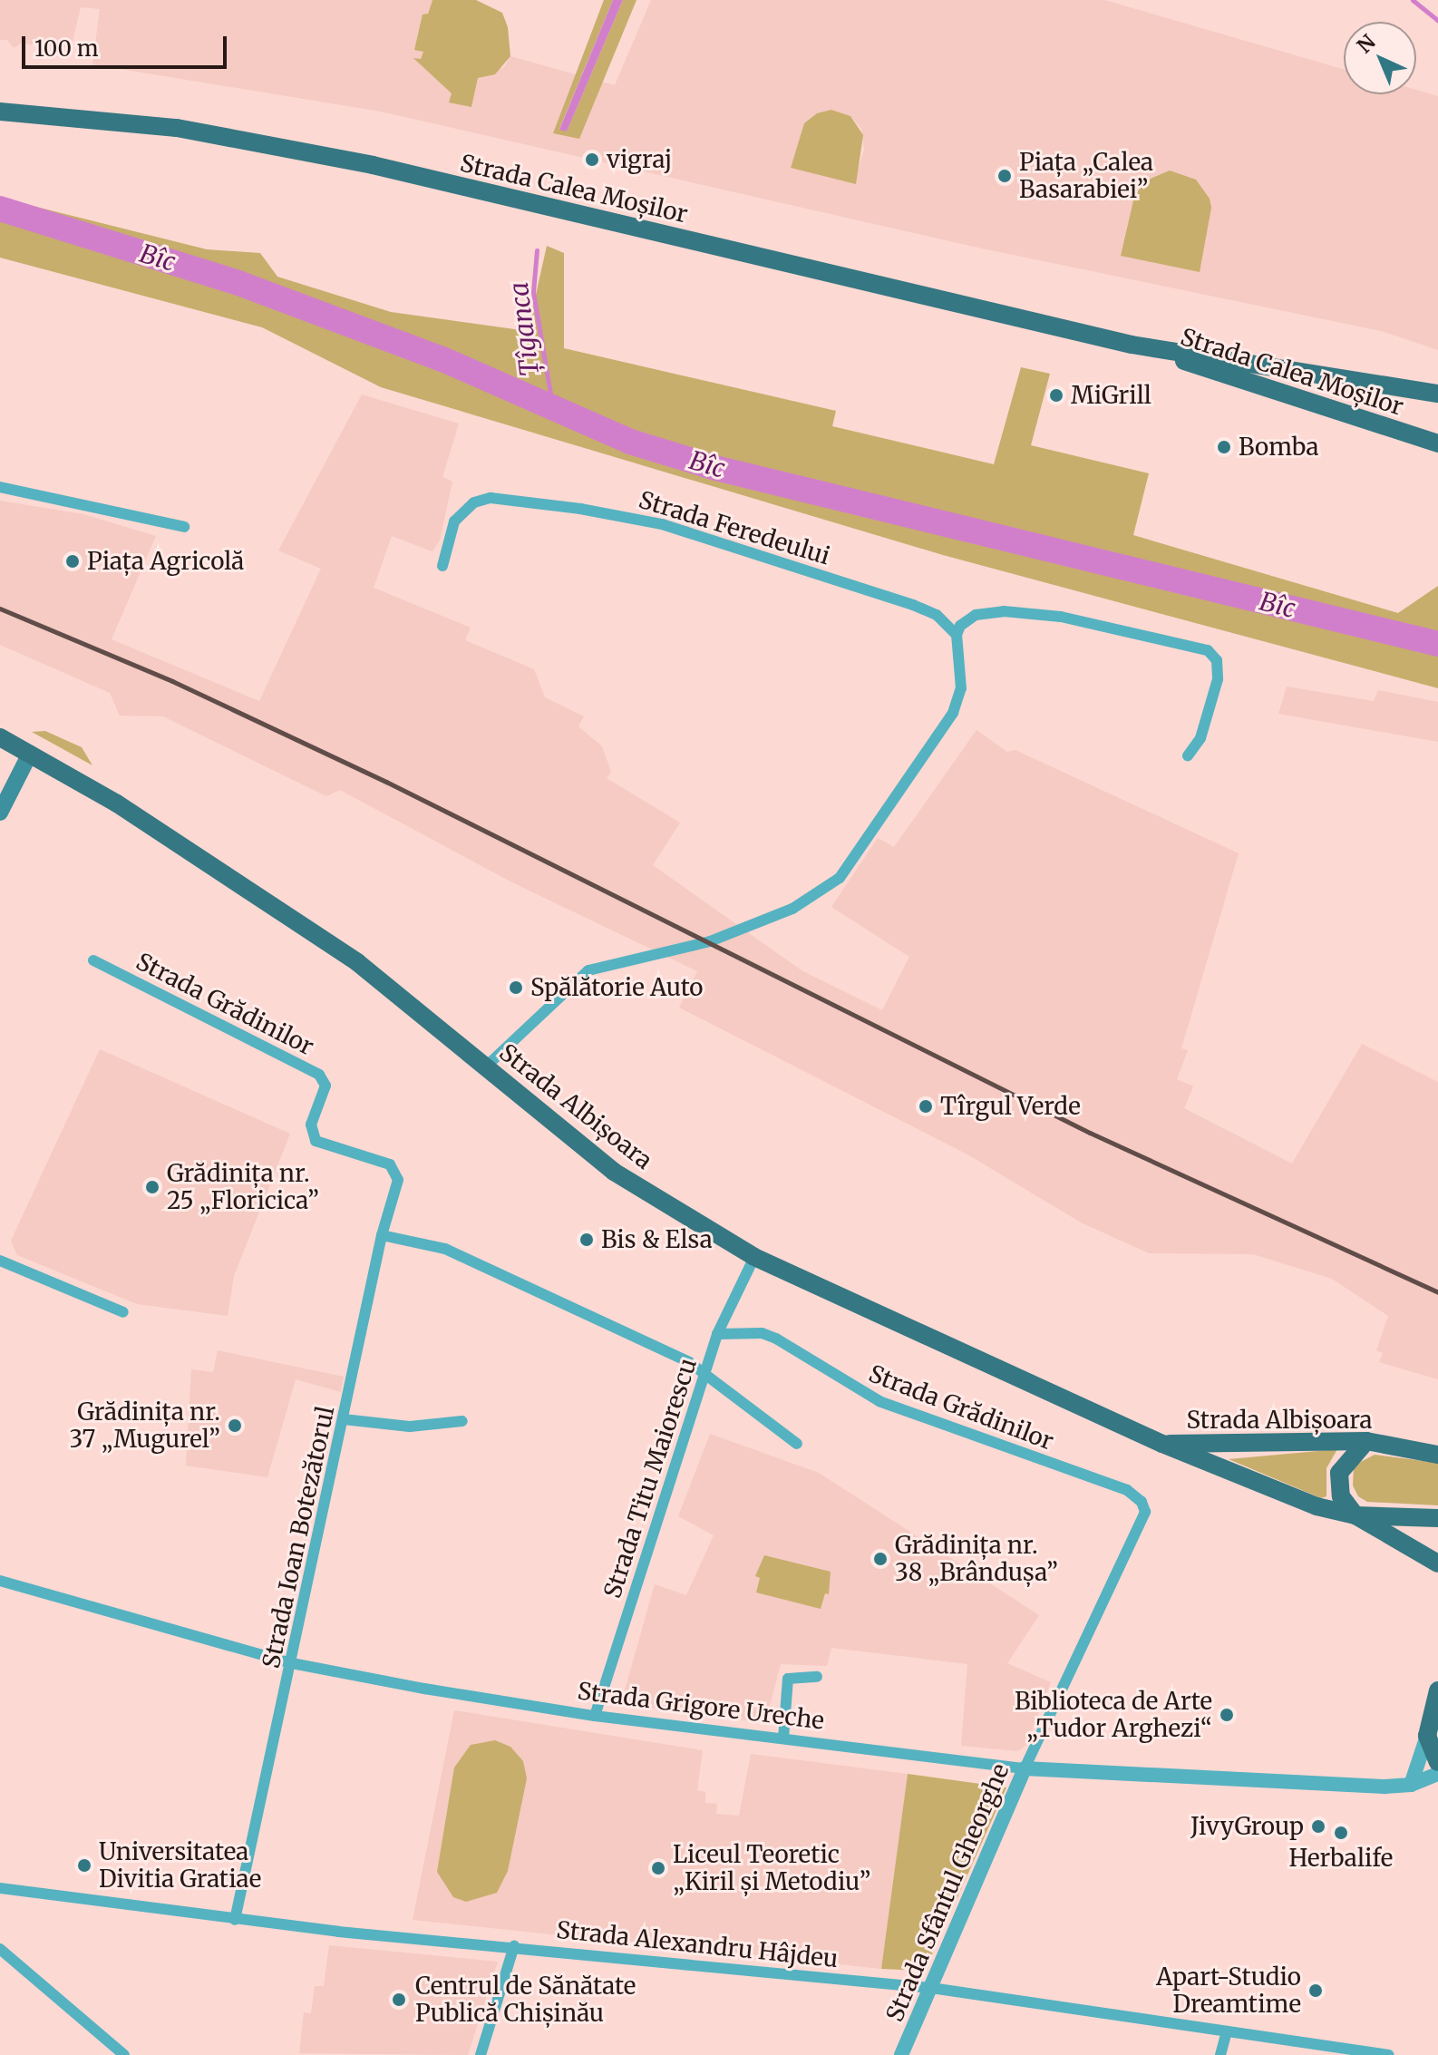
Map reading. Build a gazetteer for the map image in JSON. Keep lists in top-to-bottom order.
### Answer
{
  "streets": {
    "main road": ["Strada Calea Moșilor", "Strada Albișoara"],
    "street": [
      "Strada Feredeului",
      "Strada Grădinilor",
      "Strada Titu Maiorescu",
      "Strada Ioan Botezătorul",
      "Strada Grigore Ureche",
      "Strada Sfântul Gheorghe",
      "Strada Alexandru Hâjdeu"
    ]
  },
  "crossings": [
    ["Strada Grădinilor", "Strada Titu Maiorescu"],
    ["Strada Grădinilor", "Strada Ioan Botezătorul"],
    ["Strada Grădinilor", "Strada Sfântul Gheorghe"],
    ["Strada Albișoara", "Strada Titu Maiorescu"],
    ["Strada Titu Maiorescu", "Strada Grigore Ureche"],
    ["Strada Ioan Botezătorul", "Strada Grigore Ureche"],
    ["Strada Ioan Botezătorul", "Strada Alexandru Hâjdeu"],
    ["Strada Grigore Ureche", "Strada Sfântul Gheorghe"],
    ["Strada Sfântul Gheorghe", "Strada Alexandru Hâjdeu"]
  ],
  "water": ["Bîc", "Țîganca"],
  "places": [
    "vigraj",
    "Piața „Calea Basarabiei”",
    "MiGrill",
    "Bomba",
    "Piața Agricolă",
    "Spălătorie Auto",
    "Tîrgul Verde",
    "Grădinița nr. 25 „Floricica”",
    "Bis & Elsa",
    "Grădinița nr. 37 „Mugurel”",
    "Grădinița nr. 38 „Brândușa”",
    "Biblioteca de Arte „Tudor Arghezi“",
    "JivyGroup",
    "Herbalife",
    "Universitatea Divitia Gratiae",
    "Liceul Teoretic „Kiril și Metodiu”",
    "Apart-Studio Dreamtime",
    "Centrul de Sănătate Publică Chișinău"
  ],
  "scale_bar": "100 m",
  "north": "top left"
}
